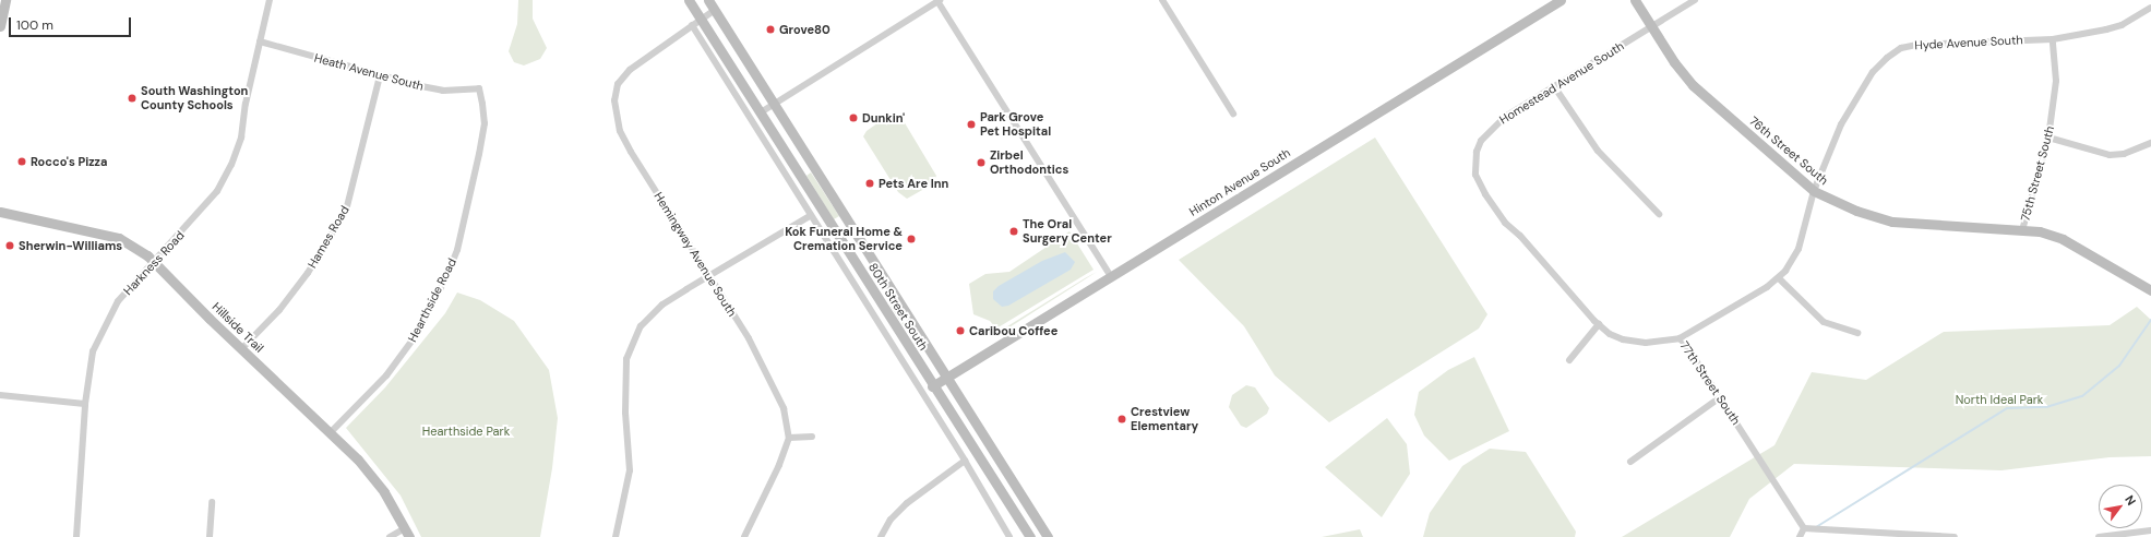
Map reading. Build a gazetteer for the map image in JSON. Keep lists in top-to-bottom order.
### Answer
{
  "streets": {
    "main road": [
      "76th Street South",
      "Hinton Avenue South",
      "80th Street South",
      "Hillside Trail"
    ],
    "street": [
      "Hyde Avenue South",
      "Heath Avenue South",
      "Homestead Avenue South",
      "75th Street South",
      "Hames Road",
      "Hemingway Avenue South",
      "Harkness Road",
      "Hearthside Road",
      "77th Street South"
    ]
  },
  "crossings": [
    ["Hyde Avenue South", "76th Street South"],
    ["Hyde Avenue South", "75th Street South"],
    ["Hyde Avenue South", "77th Street South"],
    ["Heath Avenue South", "Hames Road"],
    ["Heath Avenue South", "Harkness Road"],
    ["Heath Avenue South", "Hearthside Road"],
    ["Homestead Avenue South", "76th Street South"],
    ["Homestead Avenue South", "77th Street South"],
    ["76th Street South", "75th Street South"],
    ["Hinton Avenue South", "80th Street South"],
    ["Hames Road", "Hillside Trail"],
    ["Hemingway Avenue South", "80th Street South"],
    ["Harkness Road", "Hillside Trail"],
    ["Hearthside Road", "Hillside Trail"]
  ],
  "parks": ["North Ideal Park", "Hearthside Park"],
  "places": [
    "Grove80",
    "South Washington County Schools",
    "Dunkin'",
    "Park Grove Pet Hospital",
    "Rocco's Pizza",
    "Zirbel Orthodontics",
    "Pets Are Inn",
    "The Oral Surgery Center",
    "Kok Funeral Home & Cremation Service",
    "Sherwin-Williams",
    "Caribou Coffee",
    "Crestview Elementary"
  ],
  "scale_bar": "100 m",
  "north": "top right"
}
